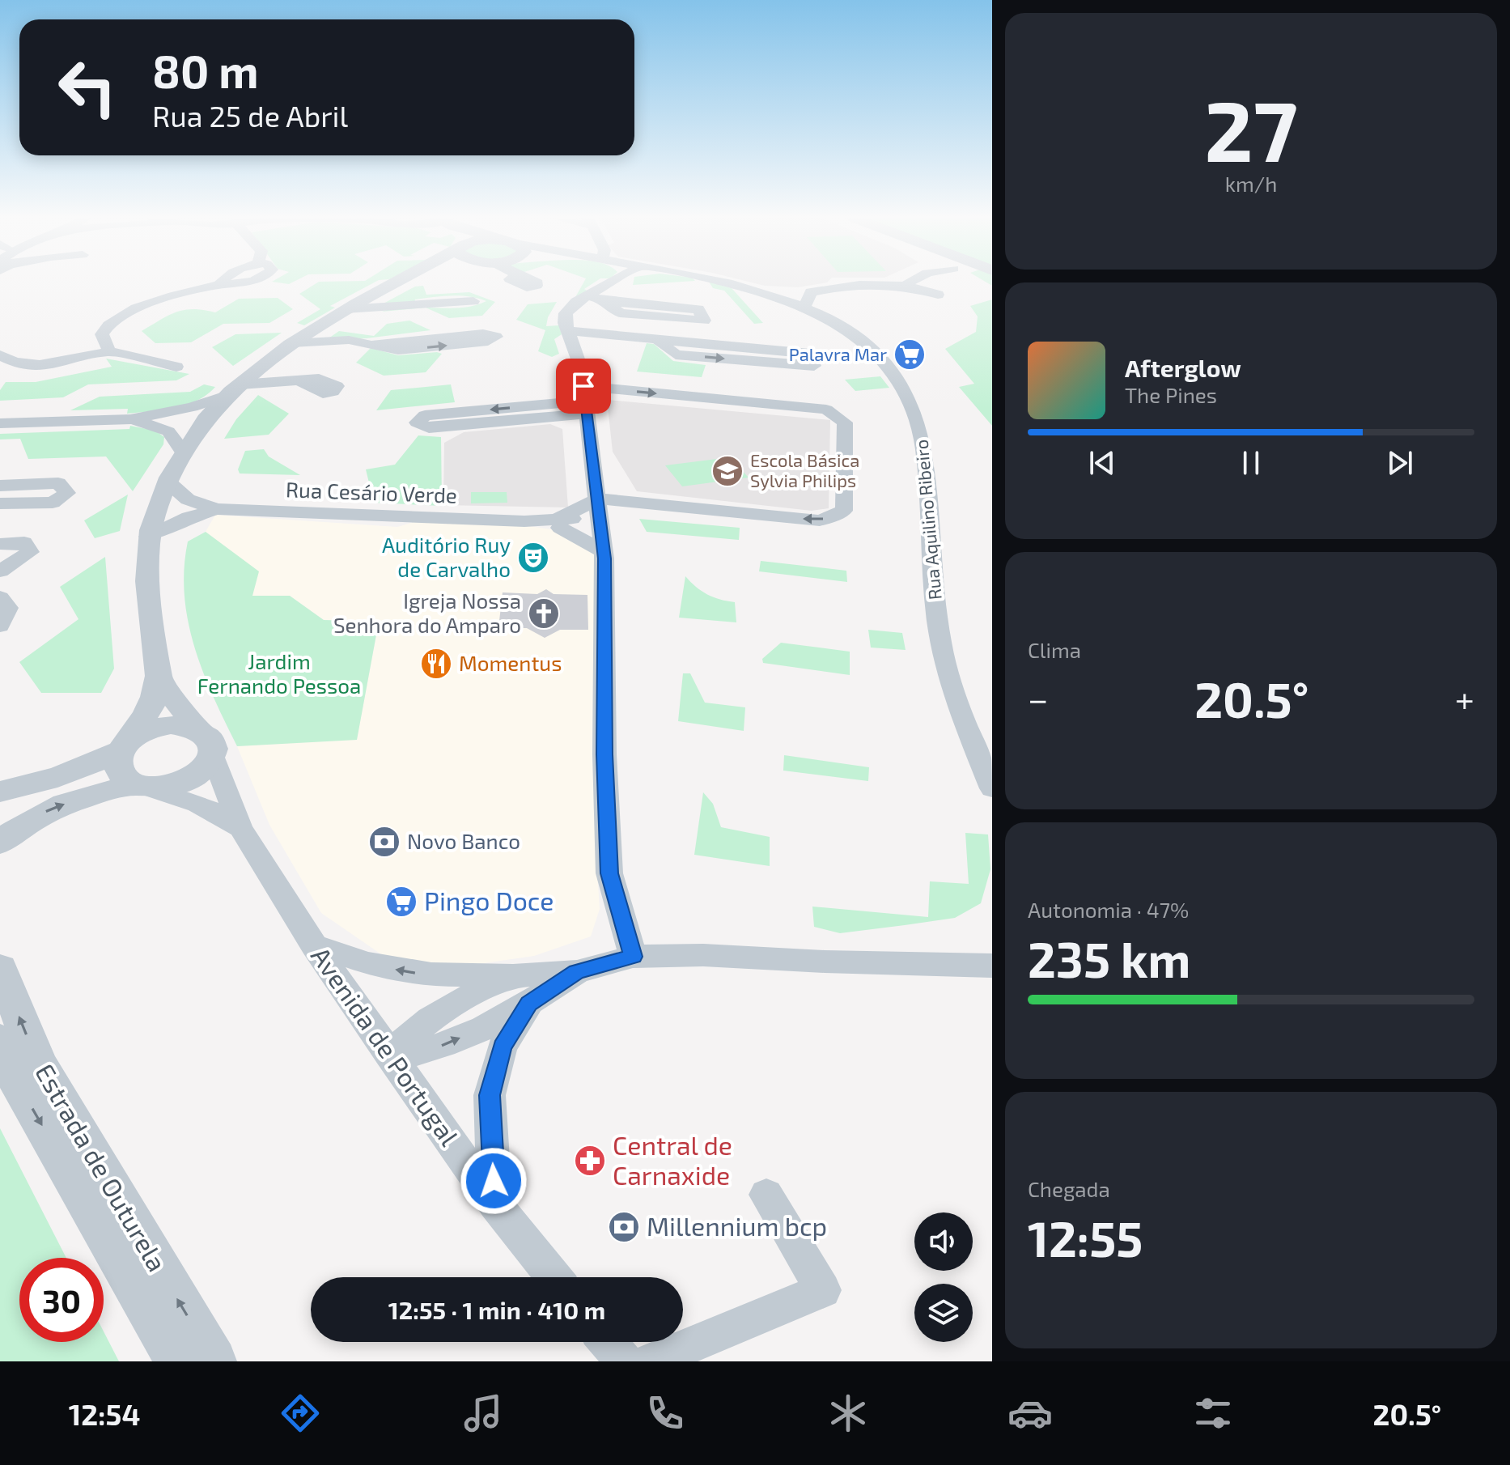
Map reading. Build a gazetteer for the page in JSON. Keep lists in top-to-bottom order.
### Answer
{
  "streets": {
    "street": [
      "Rua Cesário Verde",
      "Rua Aquilino Ribeiro",
      "Avenida de Portugal",
      "Estrada de Outurela"
    ]
  },
  "parks": ["Jardim Fernando Pessoa"],
  "places": {
    "supermarket": ["Palavra Mar", "Pingo Doce"],
    "school or university": ["Escola Básica Sylvia Philips"],
    "theatre": ["Auditório Ruy de Carvalho"],
    "church": ["Igreja Nossa Senhora do Amparo"],
    "restaurant": ["Momentus"],
    "bank": ["Novo Banco", "Millennium bcp"],
    "pharmacy": ["Central de Carnaxide"]
  },
  "page": {
    "tile": [
      ["27", "km/h"],
      "Clima",
      ["Autonomia · 47%", "235 km"],
      ["Chegada", "12:55"]
    ],
    "turn": ["80 m", "Rua 25 de Abril"],
    "song": ["Afterglow", "The Pines"],
    "heat": ["−", "20.5°", "+"],
    "limit": "30",
    "trip": "12:55 · 1 min · 410 m",
    "tabs": ["12:54", "20.5°"]
  }
}
